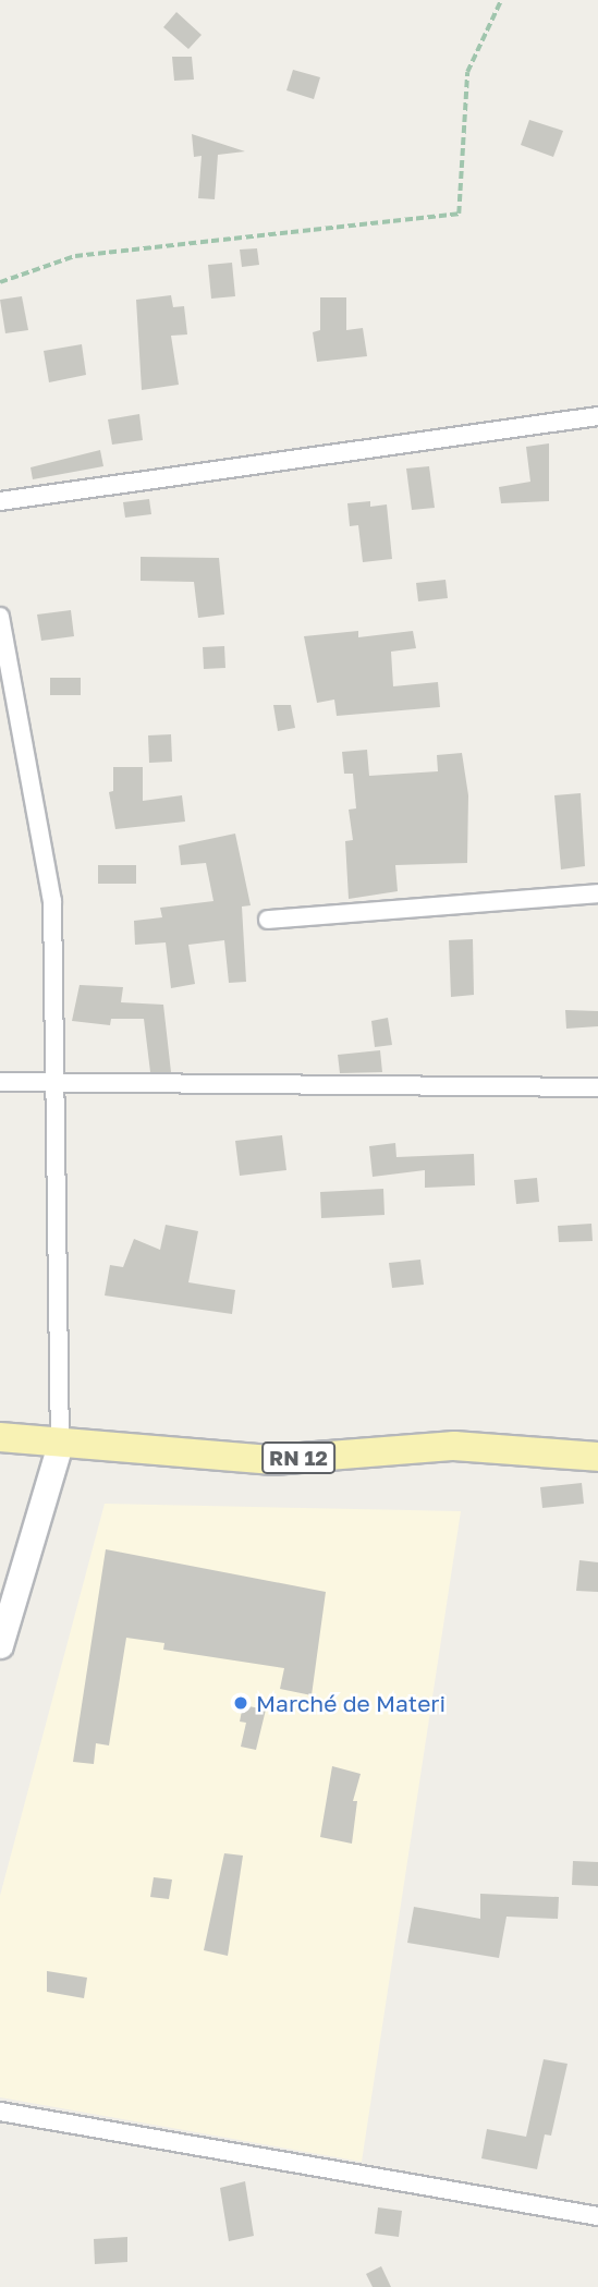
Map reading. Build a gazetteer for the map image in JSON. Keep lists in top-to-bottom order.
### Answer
{
  "streets": {
    "main road": ["RN 12"]
  },
  "places": ["Marché de Materi"]
}
